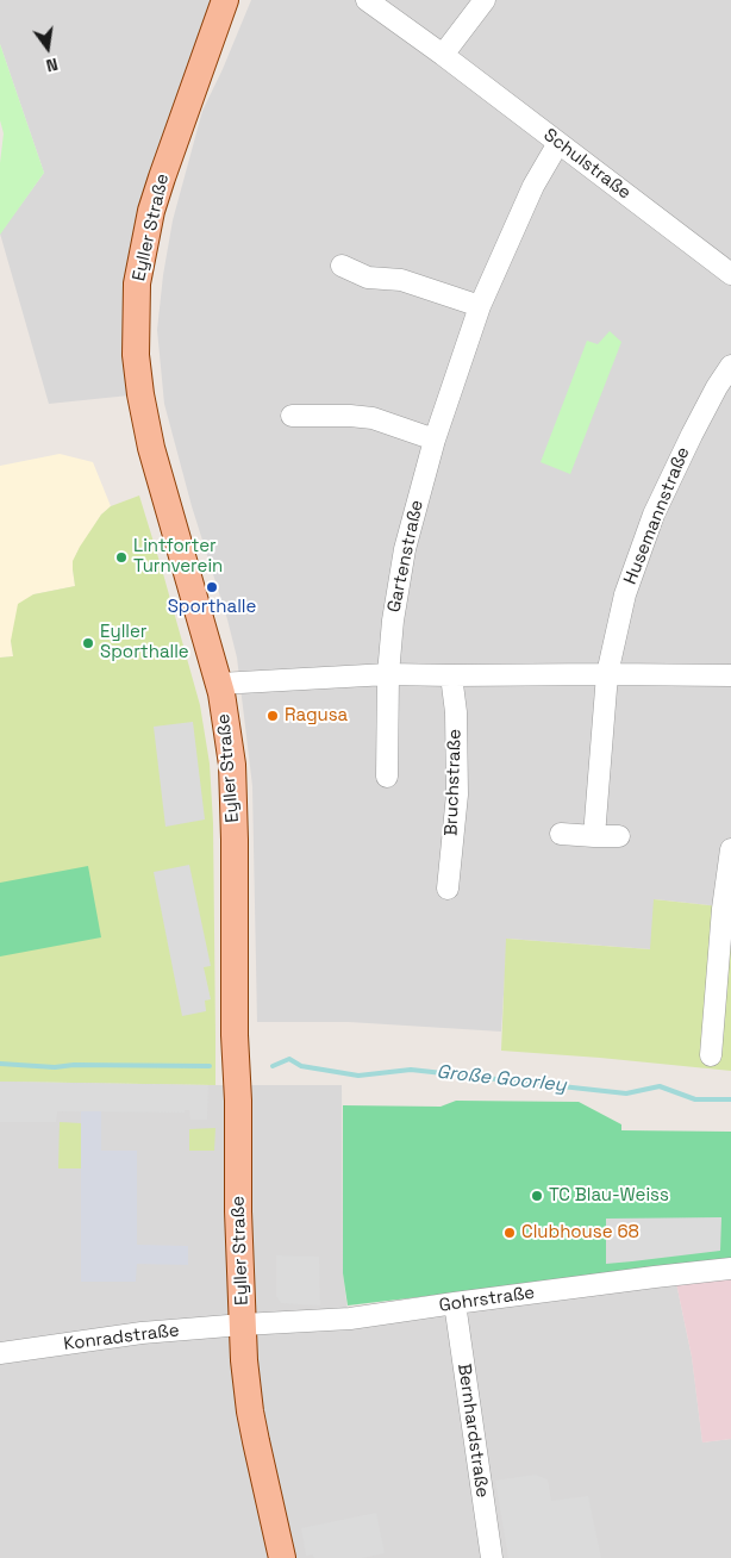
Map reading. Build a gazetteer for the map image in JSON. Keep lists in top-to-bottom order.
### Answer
{
  "streets": {
    "main road": ["Eyller Straße"],
    "street": [
      "Schulstraße",
      "Husemannstraße",
      "Gartenstraße",
      "Bruchstraße",
      "Gohrstraße",
      "Konradstraße",
      "Bernhardstraße"
    ]
  },
  "crossings": [
    ["Schulstraße", "Gartenstraße"],
    ["Eyller Straße", "Gohrstraße"],
    ["Eyller Straße", "Konradstraße"],
    ["Gohrstraße", "Konradstraße"],
    ["Gohrstraße", "Bernhardstraße"]
  ],
  "water": ["Große Goorley"],
  "places": [
    "Lintforter Turnverein",
    "Sporthalle",
    "Eyller Sporthalle",
    "Ragusa",
    "TC Blau-Weiss",
    "Clubhouse 68"
  ],
  "north": "bottom"
}
